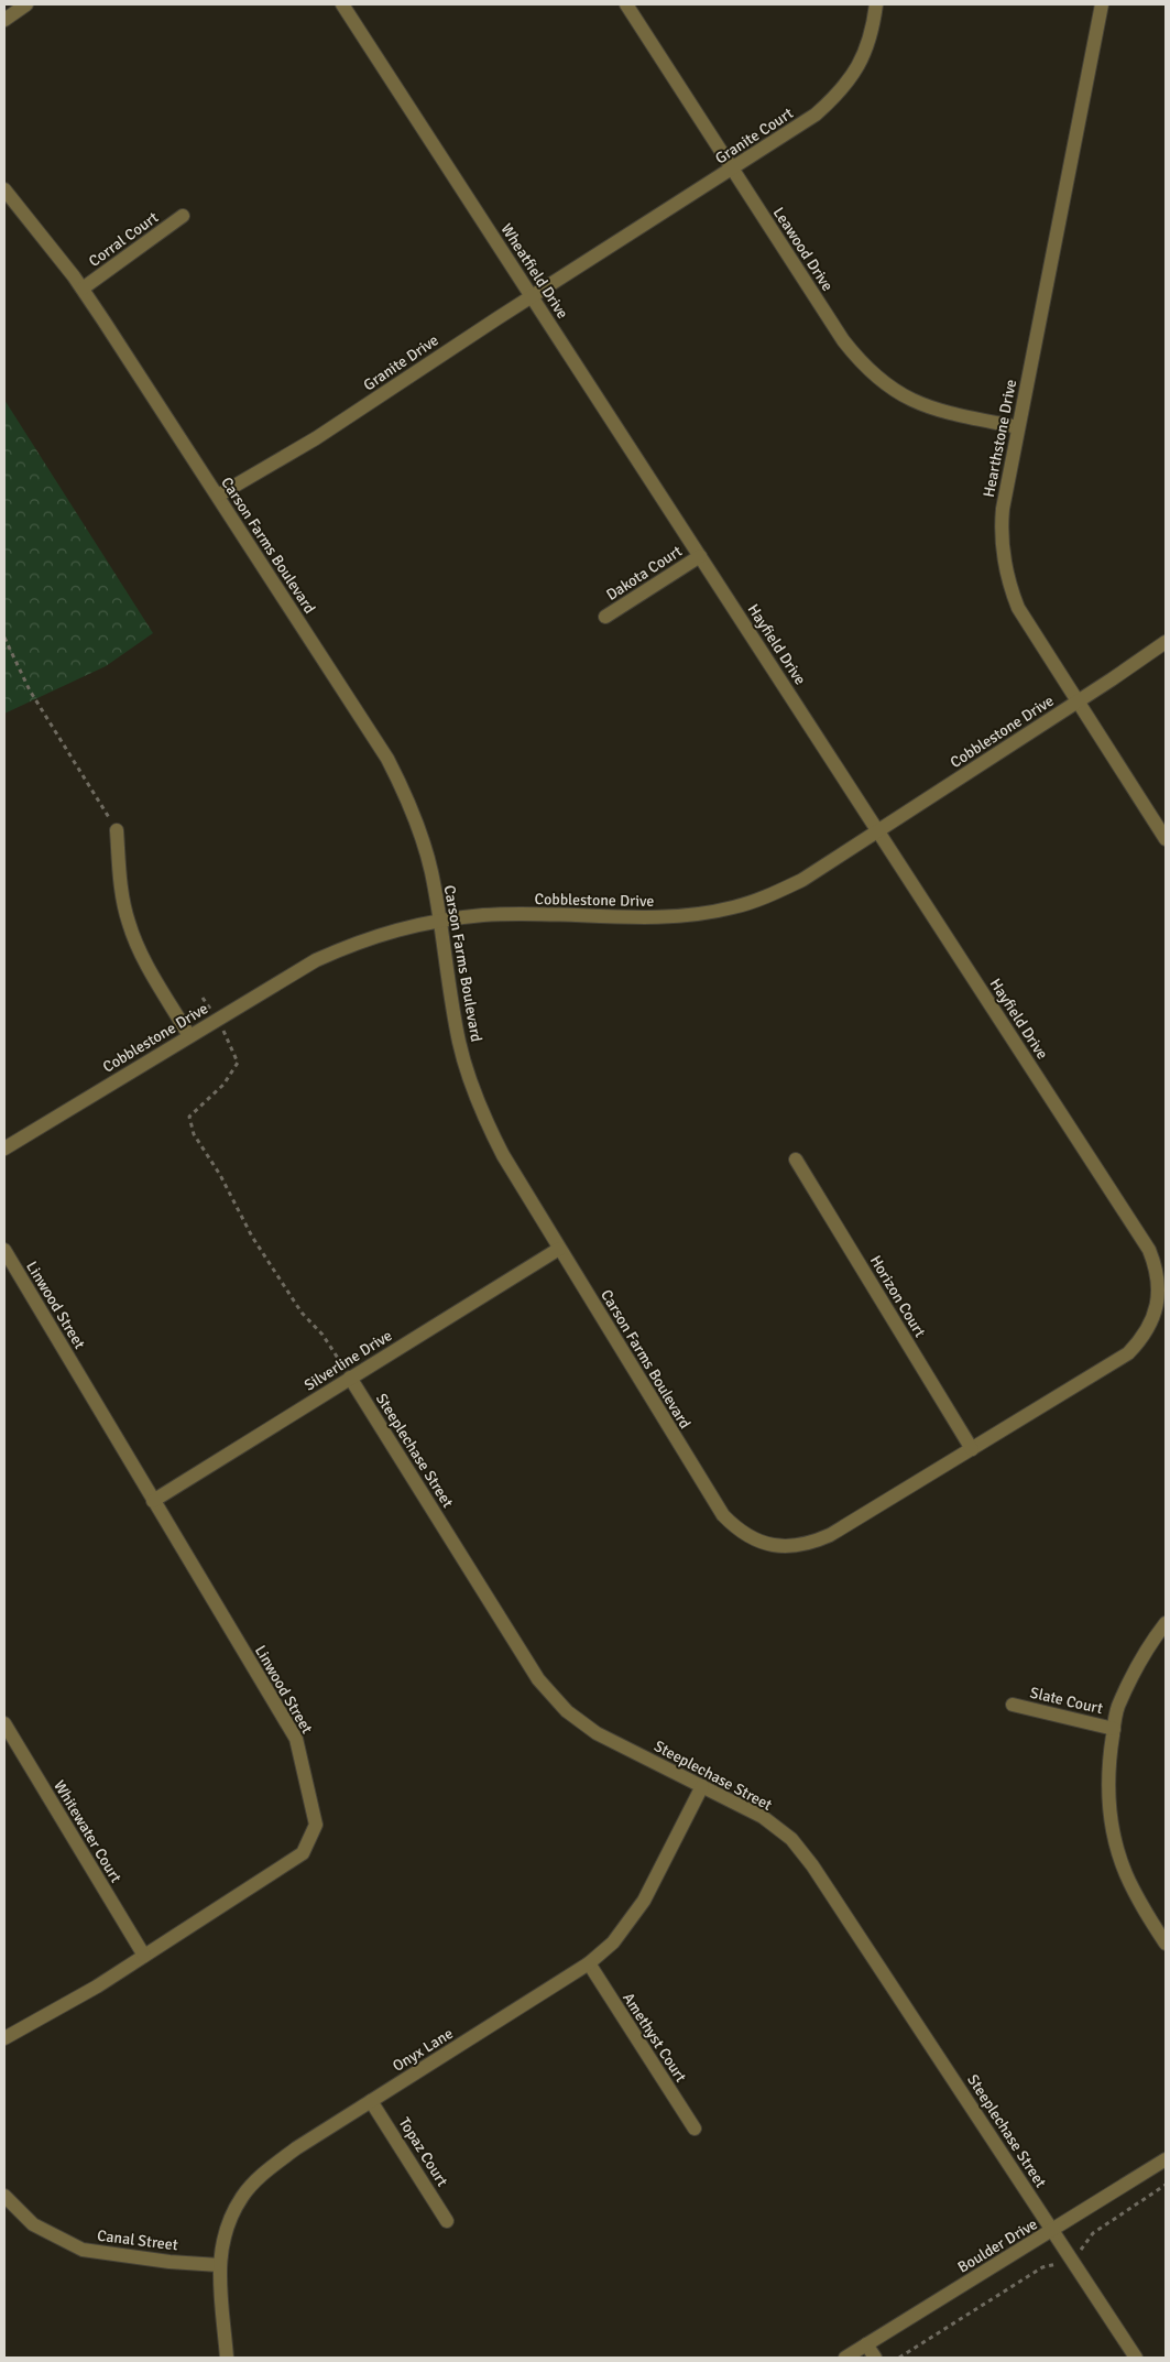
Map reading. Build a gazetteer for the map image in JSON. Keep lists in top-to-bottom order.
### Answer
{
  "streets": {
    "street": [
      "Granite Court",
      "Corral Court",
      "Leawood Drive",
      "Wheatfield Drive",
      "Granite Drive",
      "Hearthstone Drive",
      "Carson Farms Boulevard",
      "Dakota Court",
      "Hayfield Drive",
      "Cobblestone Drive",
      "Horizon Court",
      "Linwood Street",
      "Silverline Drive",
      "Steeplechase Street",
      "Slate Court",
      "Whitewater Court",
      "Amethyst Court",
      "Onyx Lane",
      "Topaz Court",
      "Canal Street",
      "Boulder Drive"
    ]
  },
  "crossings": [
    ["Granite Court", "Leawood Drive"],
    ["Granite Court", "Granite Drive"],
    ["Corral Court", "Carson Farms Boulevard"],
    ["Leawood Drive", "Hearthstone Drive"],
    ["Wheatfield Drive", "Granite Drive"],
    ["Wheatfield Drive", "Dakota Court"],
    ["Wheatfield Drive", "Hayfield Drive"],
    ["Granite Drive", "Carson Farms Boulevard"],
    ["Hearthstone Drive", "Cobblestone Drive"],
    ["Carson Farms Boulevard", "Hayfield Drive"],
    ["Carson Farms Boulevard", "Cobblestone Drive"],
    ["Carson Farms Boulevard", "Horizon Court"],
    ["Carson Farms Boulevard", "Silverline Drive"],
    ["Dakota Court", "Hayfield Drive"],
    ["Hayfield Drive", "Cobblestone Drive"],
    ["Hayfield Drive", "Horizon Court"],
    ["Linwood Street", "Silverline Drive"],
    ["Linwood Street", "Whitewater Court"],
    ["Silverline Drive", "Steeplechase Street"],
    ["Steeplechase Street", "Onyx Lane"],
    ["Steeplechase Street", "Boulder Drive"],
    ["Amethyst Court", "Onyx Lane"],
    ["Onyx Lane", "Topaz Court"],
    ["Onyx Lane", "Canal Street"]
  ]
}
